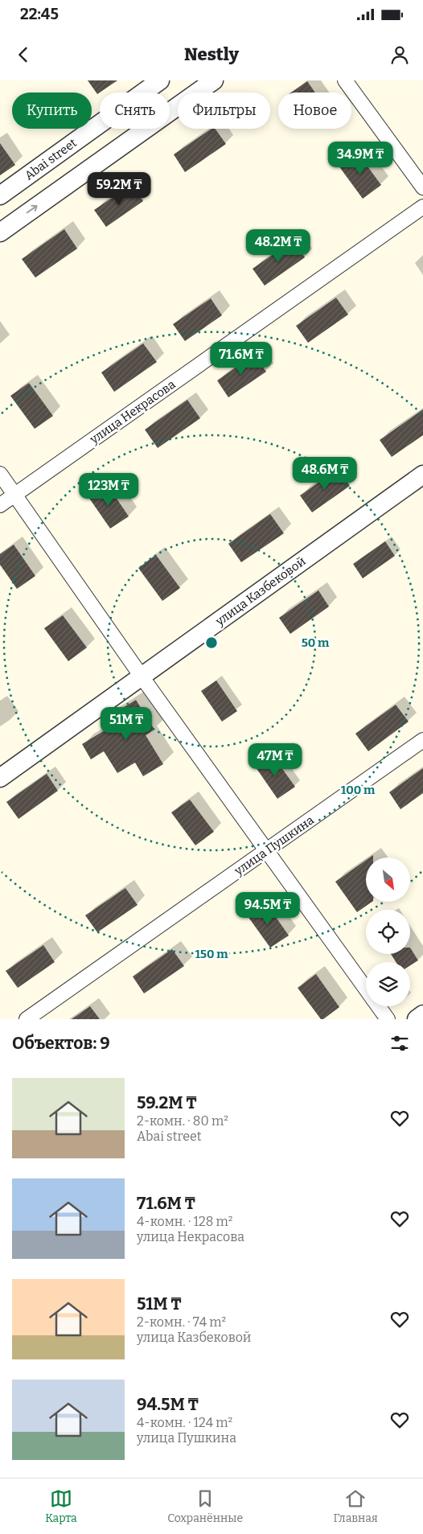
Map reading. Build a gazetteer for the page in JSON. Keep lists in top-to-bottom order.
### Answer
{
  "streets": {
    "street": [
      "Abai street",
      "улица Некрасова",
      "улица Казбековой",
      "улица Пушкина"
    ]
  },
  "north": "bottom right",
  "page": {
    "status": "22:45",
    "header": "Nestly",
    "chip": [
      "Купить",
      "Снять",
      "Фильтры",
      "Новое"
    ],
    "price": [
      "34.9M ₸",
      "59.2M ₸",
      "48.2M ₸",
      "71.6M ₸",
      "48.6M ₸",
      "123M ₸",
      "51M ₸",
      "47M ₸",
      "94.5M ₸"
    ],
    "heading": "Объектов: 9",
    "list": [
      {
        "name": "59.2M ₸",
        "note": "2-комн. · 80 m² · Abai street"
      },
      {
        "name": "71.6M ₸",
        "note": "4-комн. · 128 m² · улица Некрасова"
      },
      {
        "name": "51M ₸",
        "note": "2-комн. · 74 m² · улица Казбековой"
      },
      {
        "name": "94.5M ₸",
        "note": "4-комн. · 124 m² · улица Пушкина"
      }
    ],
    "tabs": ["Карта", "Сохранённые", "Главная"]
  },
  "rings": ["50 m", "100 m", "150 m"]
}
